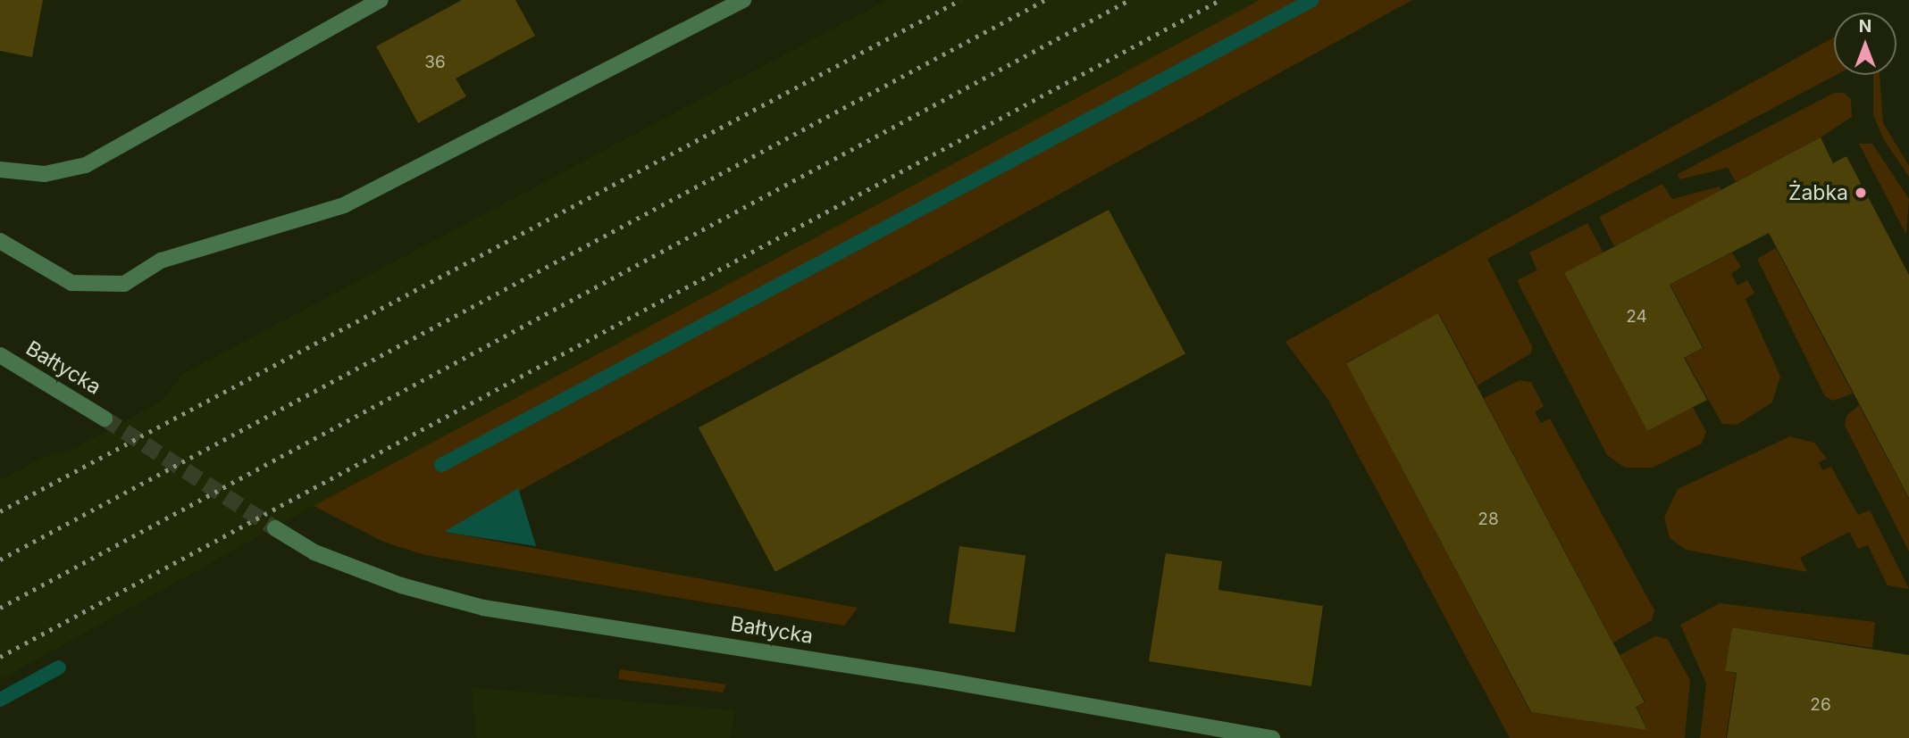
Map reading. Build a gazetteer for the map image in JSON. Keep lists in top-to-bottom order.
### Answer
{
  "streets": {
    "street": ["Bałtycka"]
  },
  "places": ["Żabka"],
  "house_numbers": [
    "36",
    "24",
    "28",
    "26"
  ],
  "north": "top"
}
